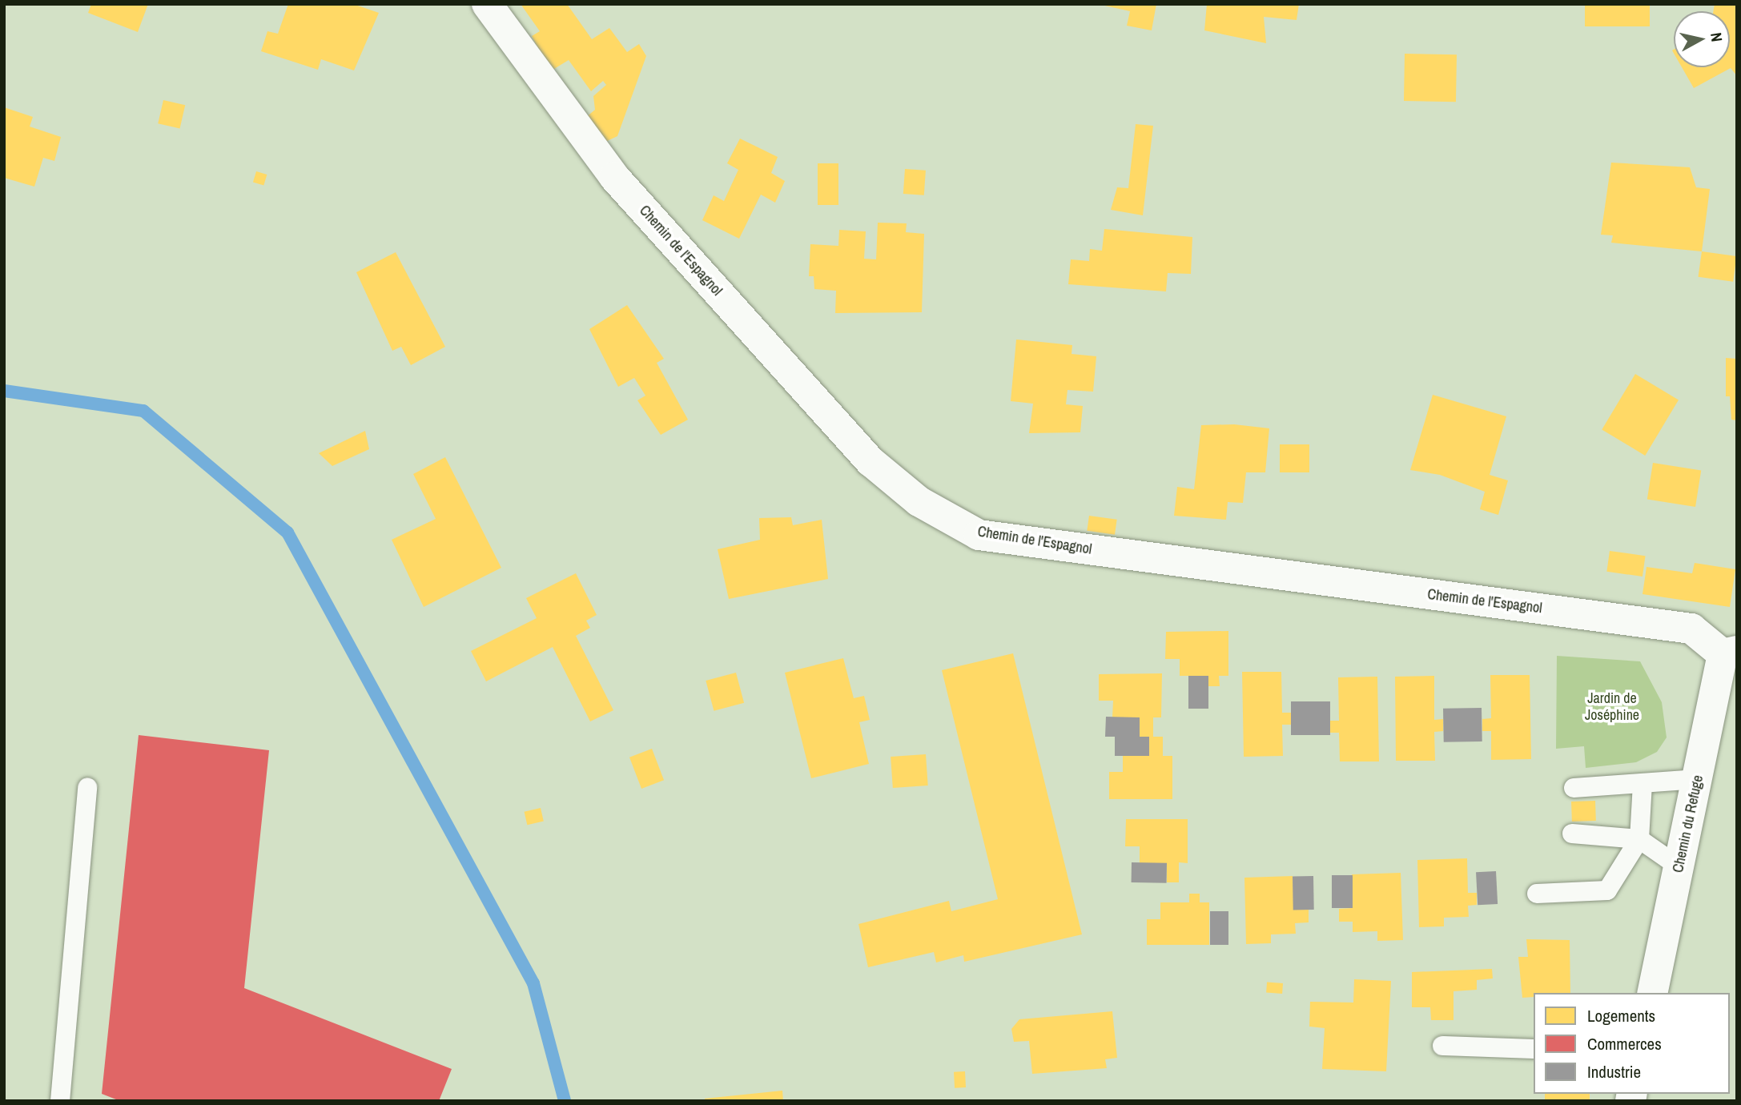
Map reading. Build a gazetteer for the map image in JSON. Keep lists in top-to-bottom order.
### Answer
{
  "streets": {
    "street": ["Chemin de l'Espagnol", "Chemin du Refuge"]
  },
  "crossings": [
    ["Chemin de l'Espagnol", "Chemin du Refuge"]
  ],
  "parks": ["Jardin de Joséphine"],
  "legend": ["Logements", "Commerces", "Industrie"],
  "north": "right"
}
